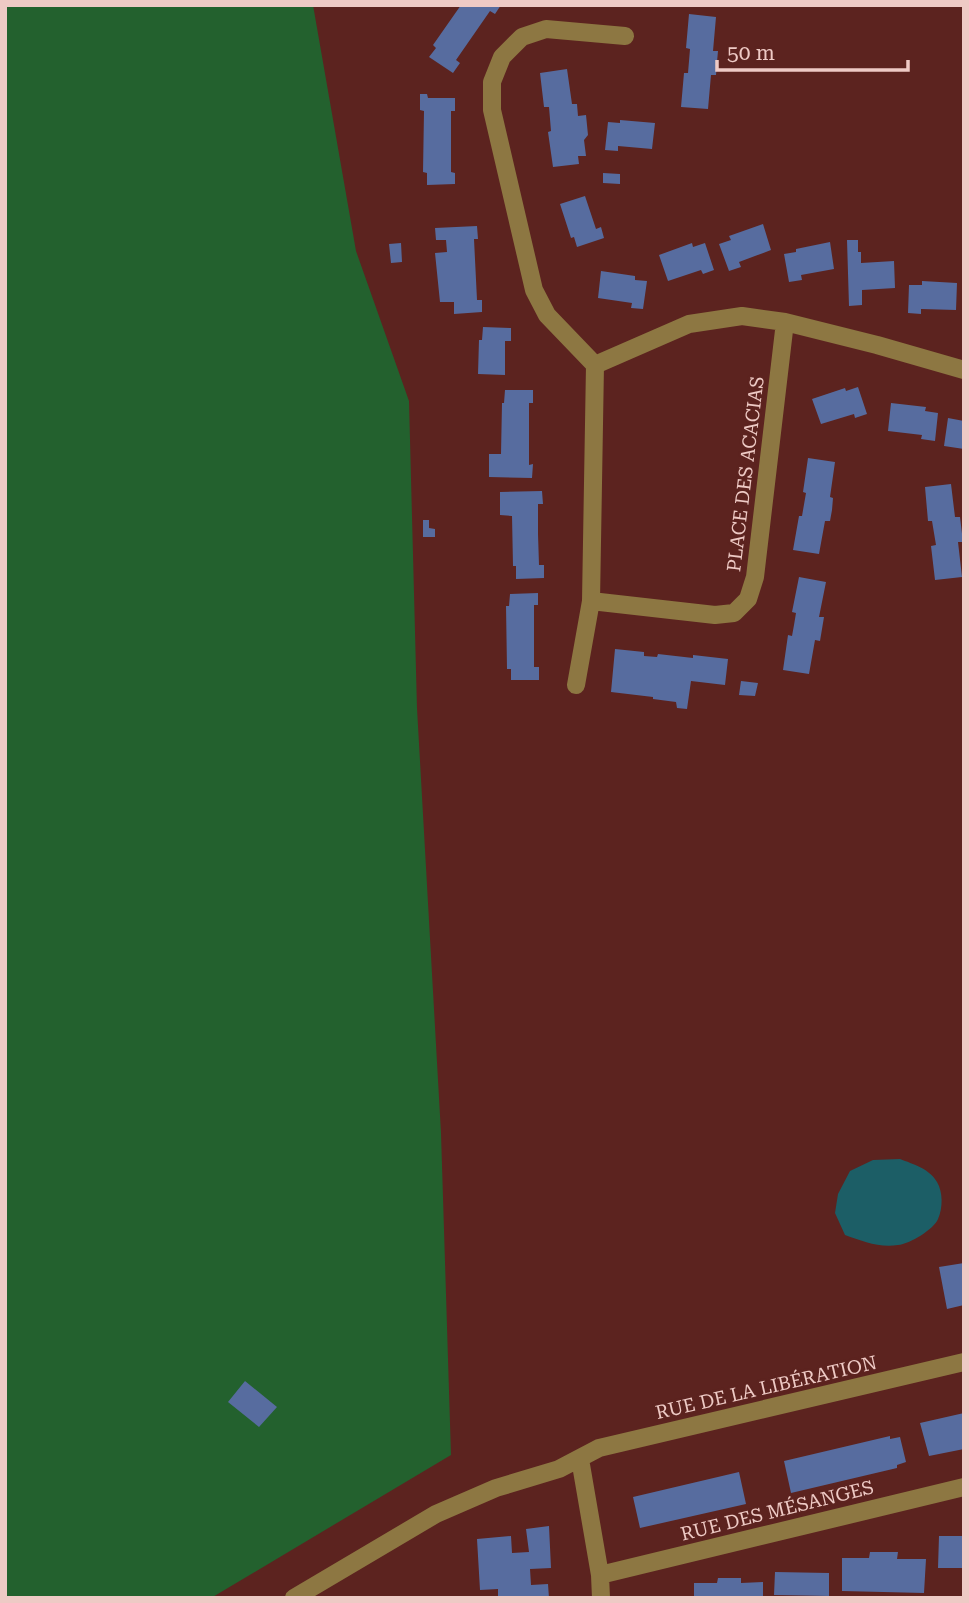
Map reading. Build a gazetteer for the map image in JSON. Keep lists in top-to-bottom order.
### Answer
{
  "streets": {
    "street": ["PLACE DES ACACIAS", "RUE DE LA LIBÉRATION", "RUE DES MÉSANGES"]
  },
  "scale_bar": "50 m"
}
